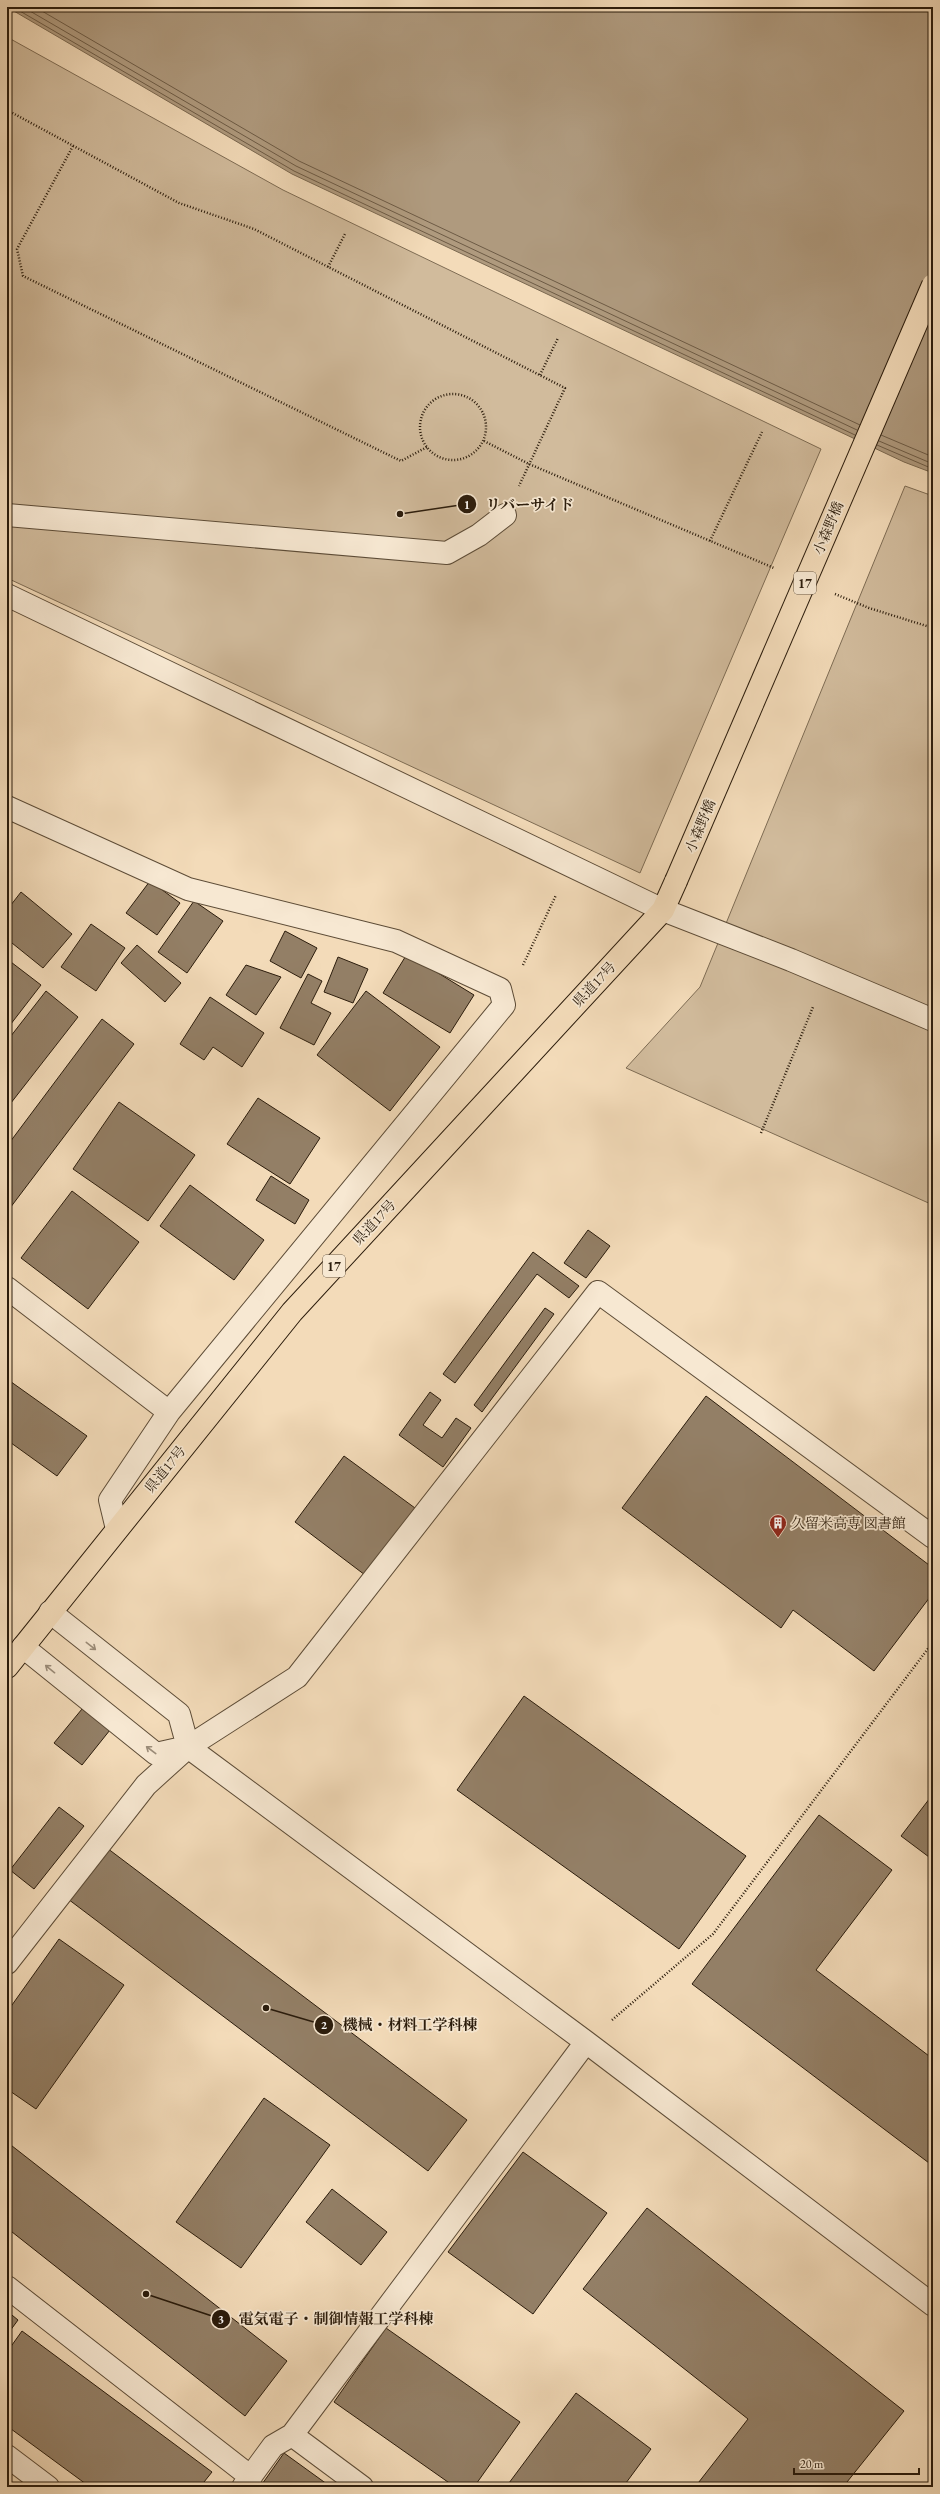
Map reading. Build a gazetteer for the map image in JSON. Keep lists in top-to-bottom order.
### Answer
{
  "streets": {
    "main road": ["小森野橋", "17", "県道17号"]
  },
  "crossings": [
    ["小森野橋", "県道17号"]
  ],
  "places": {
    "other": ["リバーサイド", "機械・材料工学科棟", "電気電子・制御情報工学科棟"],
    "building": ["久留米高専 図書館"]
  },
  "scale_bar": "20 m"
}
